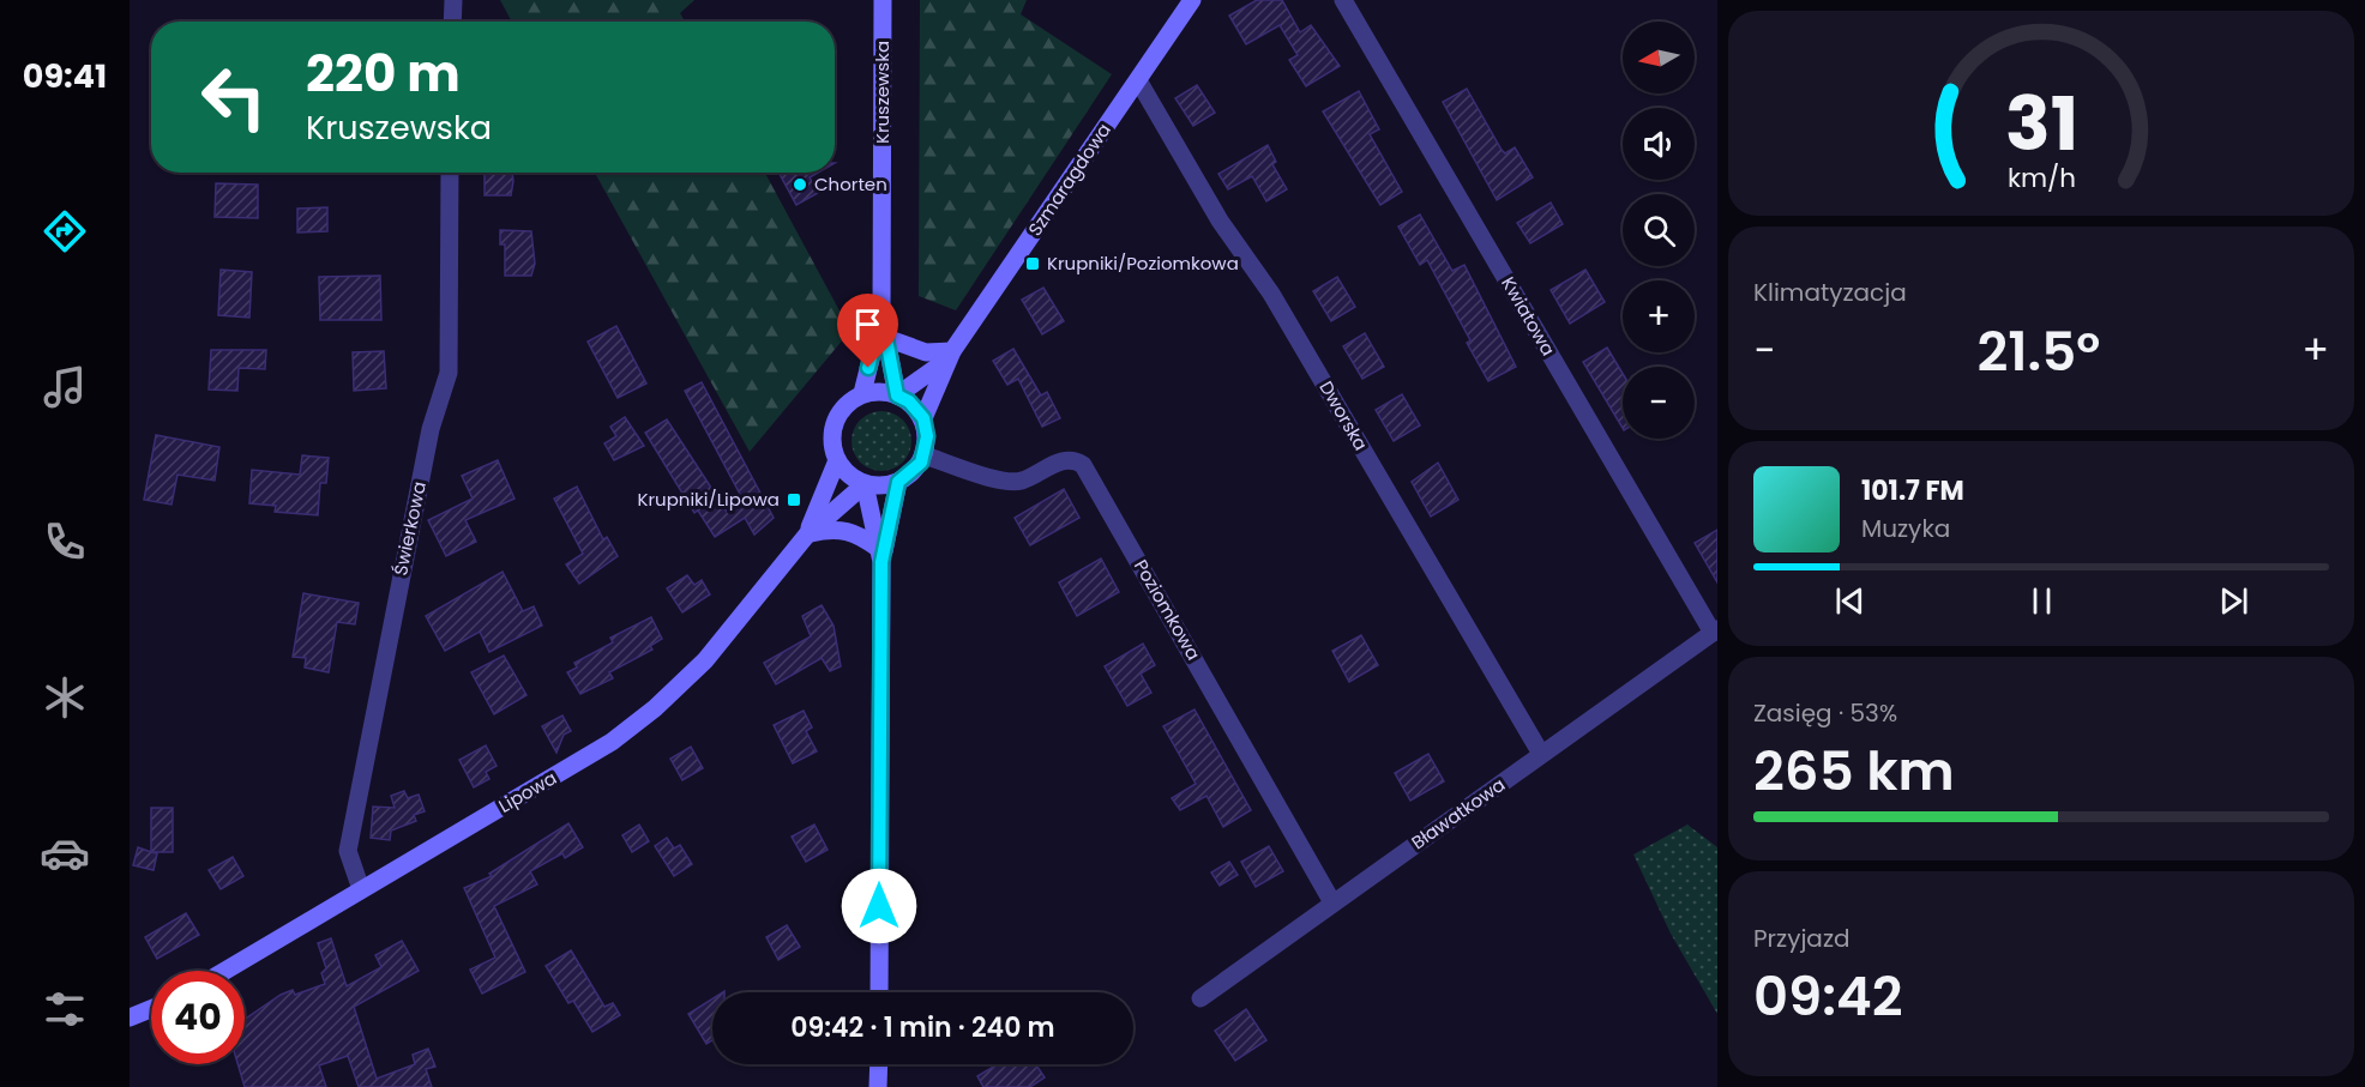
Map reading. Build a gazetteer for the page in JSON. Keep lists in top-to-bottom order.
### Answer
{
  "streets": {
    "street": [
      "Kruszewska",
      "Szmaragdowa",
      "Kwiatowa",
      "Dworska",
      "Świerkowa",
      "Poziomkowa",
      "Lipowa",
      "Bławatkowa"
    ]
  },
  "crossings": [
    ["Kruszewska", "Szmaragdowa"],
    ["Kruszewska", "Poziomkowa"],
    ["Kruszewska", "Lipowa"],
    ["Szmaragdowa", "Dworska"],
    ["Szmaragdowa", "Poziomkowa"],
    ["Szmaragdowa", "Lipowa"],
    ["Kwiatowa", "Bławatkowa"],
    ["Dworska", "Bławatkowa"],
    ["Świerkowa", "Lipowa"],
    ["Poziomkowa", "Lipowa"],
    ["Poziomkowa", "Bławatkowa"]
  ],
  "places": {
    "other": ["Chorten"],
    "transit": ["Krupniki/Poziomkowa", "Krupniki/Lipowa"]
  },
  "north": "left",
  "page": {
    "tabs": "09:41",
    "map_buttons": ["+", "−"],
    "turn": ["220 m", "Kruszewska"],
    "tile": [
      "Klimatyzacja",
      ["Zasięg · 53%", "265 km"],
      ["Przyjazd", "09:42"]
    ],
    "heat": ["−", "21.5°", "+"],
    "song": ["101.7 FM", "Muzyka"],
    "limit": "40",
    "trip": "09:42 · 1 min · 240 m",
    "gauge": ["31", "km/h"]
  }
}
